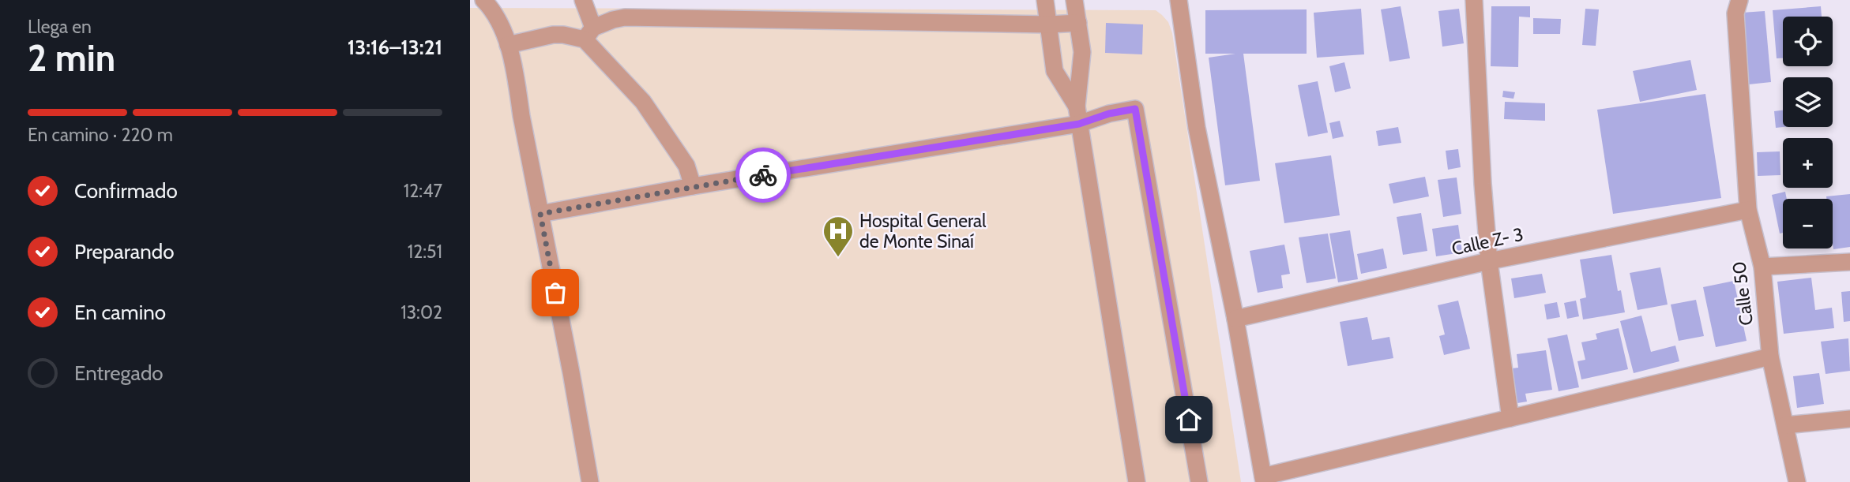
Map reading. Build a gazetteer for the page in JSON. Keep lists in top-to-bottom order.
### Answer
{
  "streets": {
    "street": ["Calle Z- 3", "Calle 50"]
  },
  "crossings": [
    ["Calle Z- 3", "Calle 50"]
  ],
  "places": {
    "hospital": ["Hospital General de Monte Sinaí"]
  },
  "page": {
    "heading": ["2 min", "Llega en", "13:16–13:21"],
    "map_buttons": ["+", "−"],
    "bar": "En camino · 220 m",
    "list": [
      ["Confirmado", "12:47"],
      ["Preparando", "12:51"],
      ["En camino", "13:02"],
      "Entregado"
    ]
  }
}
